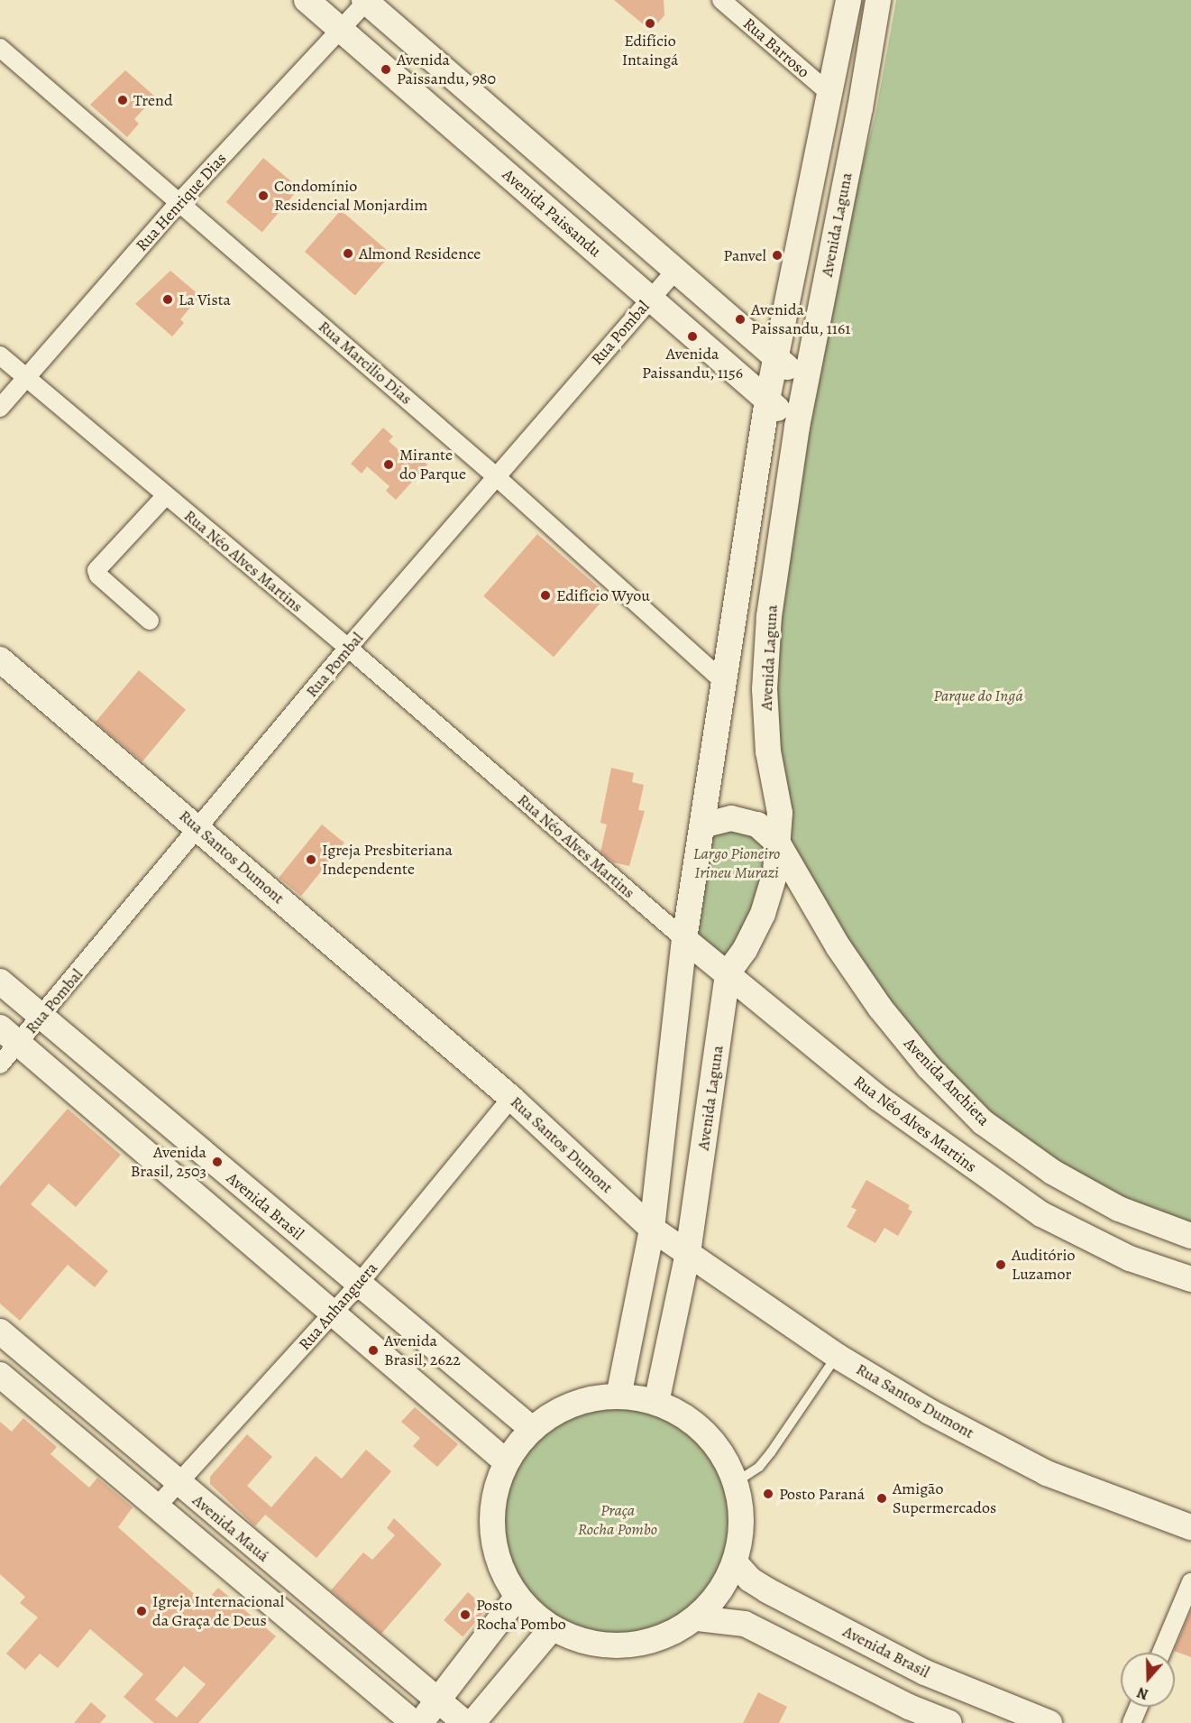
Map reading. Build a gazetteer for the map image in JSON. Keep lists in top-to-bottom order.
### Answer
{
  "streets": {
    "main road": [
      "Avenida Paissandu",
      "Avenida Laguna",
      "Rua Néo Alves Martins",
      "Rua Santos Dumont",
      "Avenida Anchieta",
      "Avenida Brasil",
      "Avenida Mauá"
    ],
    "street": [
      "Rua Barroso",
      "Rua Henrique Dias",
      "Rua Pombal",
      "Rua Marcilio Dias",
      "Rua Anhanguera"
    ]
  },
  "crossings": [
    ["Rua Barroso", "Avenida Laguna"],
    ["Rua Henrique Dias", "Avenida Paissandu"],
    ["Rua Henrique Dias", "Rua Marcilio Dias"],
    ["Rua Henrique Dias", "Rua Néo Alves Martins"],
    ["Avenida Paissandu", "Avenida Laguna"],
    ["Avenida Paissandu", "Rua Pombal"],
    ["Avenida Laguna", "Rua Marcilio Dias"],
    ["Avenida Laguna", "Rua Néo Alves Martins"],
    ["Avenida Laguna", "Rua Santos Dumont"],
    ["Avenida Laguna", "Avenida Anchieta"],
    ["Rua Pombal", "Rua Marcilio Dias"],
    ["Rua Pombal", "Rua Néo Alves Martins"],
    ["Rua Pombal", "Rua Santos Dumont"],
    ["Rua Pombal", "Avenida Brasil"],
    ["Rua Santos Dumont", "Rua Anhanguera"],
    ["Avenida Brasil", "Rua Anhanguera"],
    ["Rua Anhanguera", "Avenida Mauá"]
  ],
  "parks": ["Parque do Ingá", "Largo Pioneiro Irineu Murazi", "Praça Rocha Pombo"],
  "places": [
    "Edifício Intaingá",
    "Avenida Paissandu, 980",
    "Trend",
    "Condomínio Residencial Monjardim",
    "Almond Residence",
    "Panvel",
    "La Vista",
    "Avenida Paissandu, 1161",
    "Avenida Paissandu, 1156",
    "Mirante do Parque",
    "Edifício Wyou",
    "Igreja Presbiteriana Independente",
    "Avenida Brasil, 2503",
    "Auditório Luzamor",
    "Avenida Brasil, 2622",
    "Posto Paraná",
    "Amigão Supermercados",
    "Igreja Internacional da Graça de Deus",
    "Posto Rocha Pombo"
  ],
  "north": "bottom"
}
